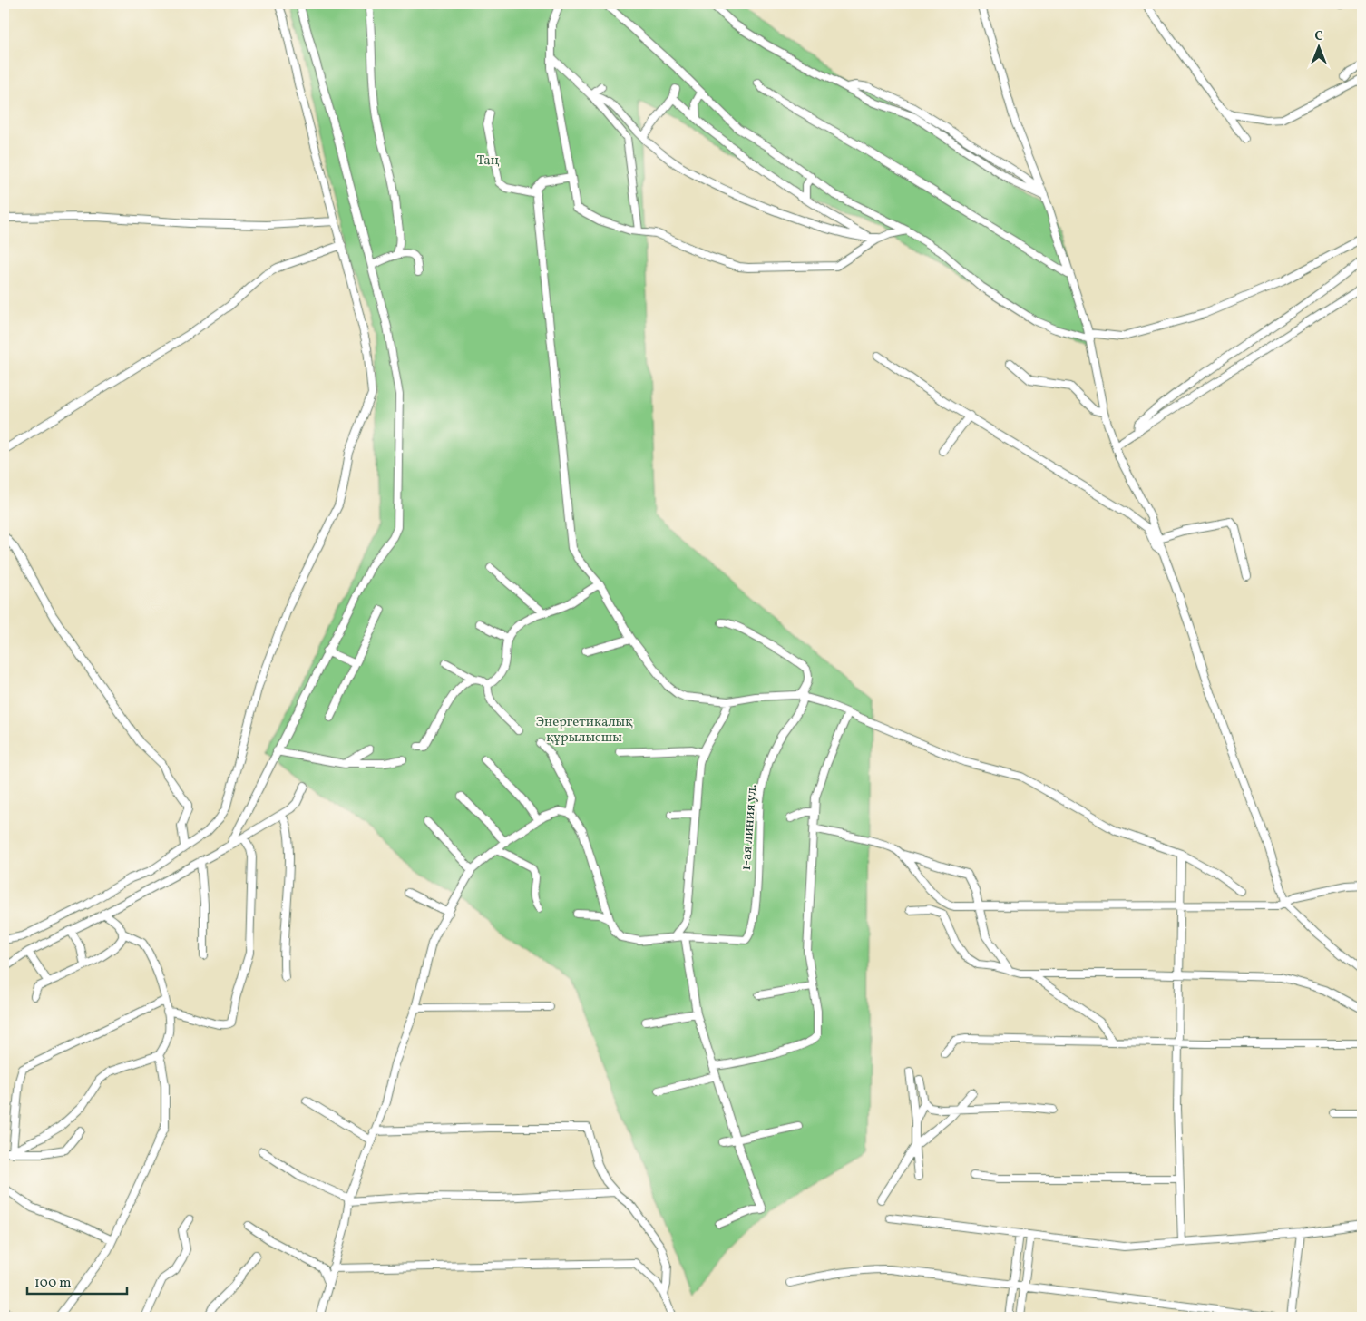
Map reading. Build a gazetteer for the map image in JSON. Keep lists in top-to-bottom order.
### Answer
{
  "streets": {
    "street": ["1-ая линия ул."]
  },
  "parks": ["Таң", "Энергетикалық құрылысшы"],
  "scale_bar": "100 m",
  "north": "top"
}
